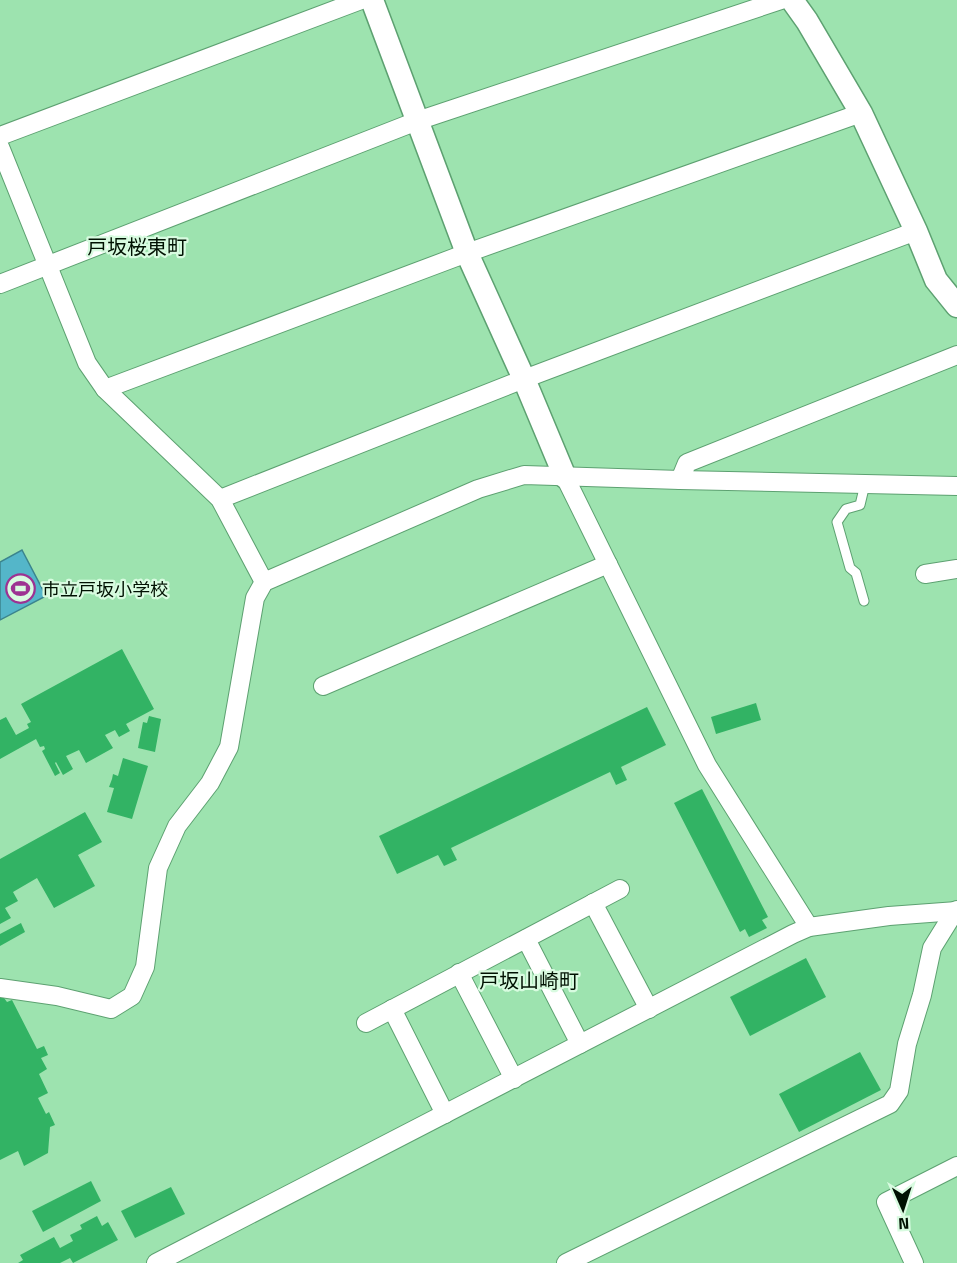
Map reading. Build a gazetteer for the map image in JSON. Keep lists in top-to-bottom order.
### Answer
{
  "districts": ["戸坂桜東町", "戸坂山崎町"],
  "places": {
    "sports": ["市立戸坂小学校"]
  },
  "north": "bottom"
}
